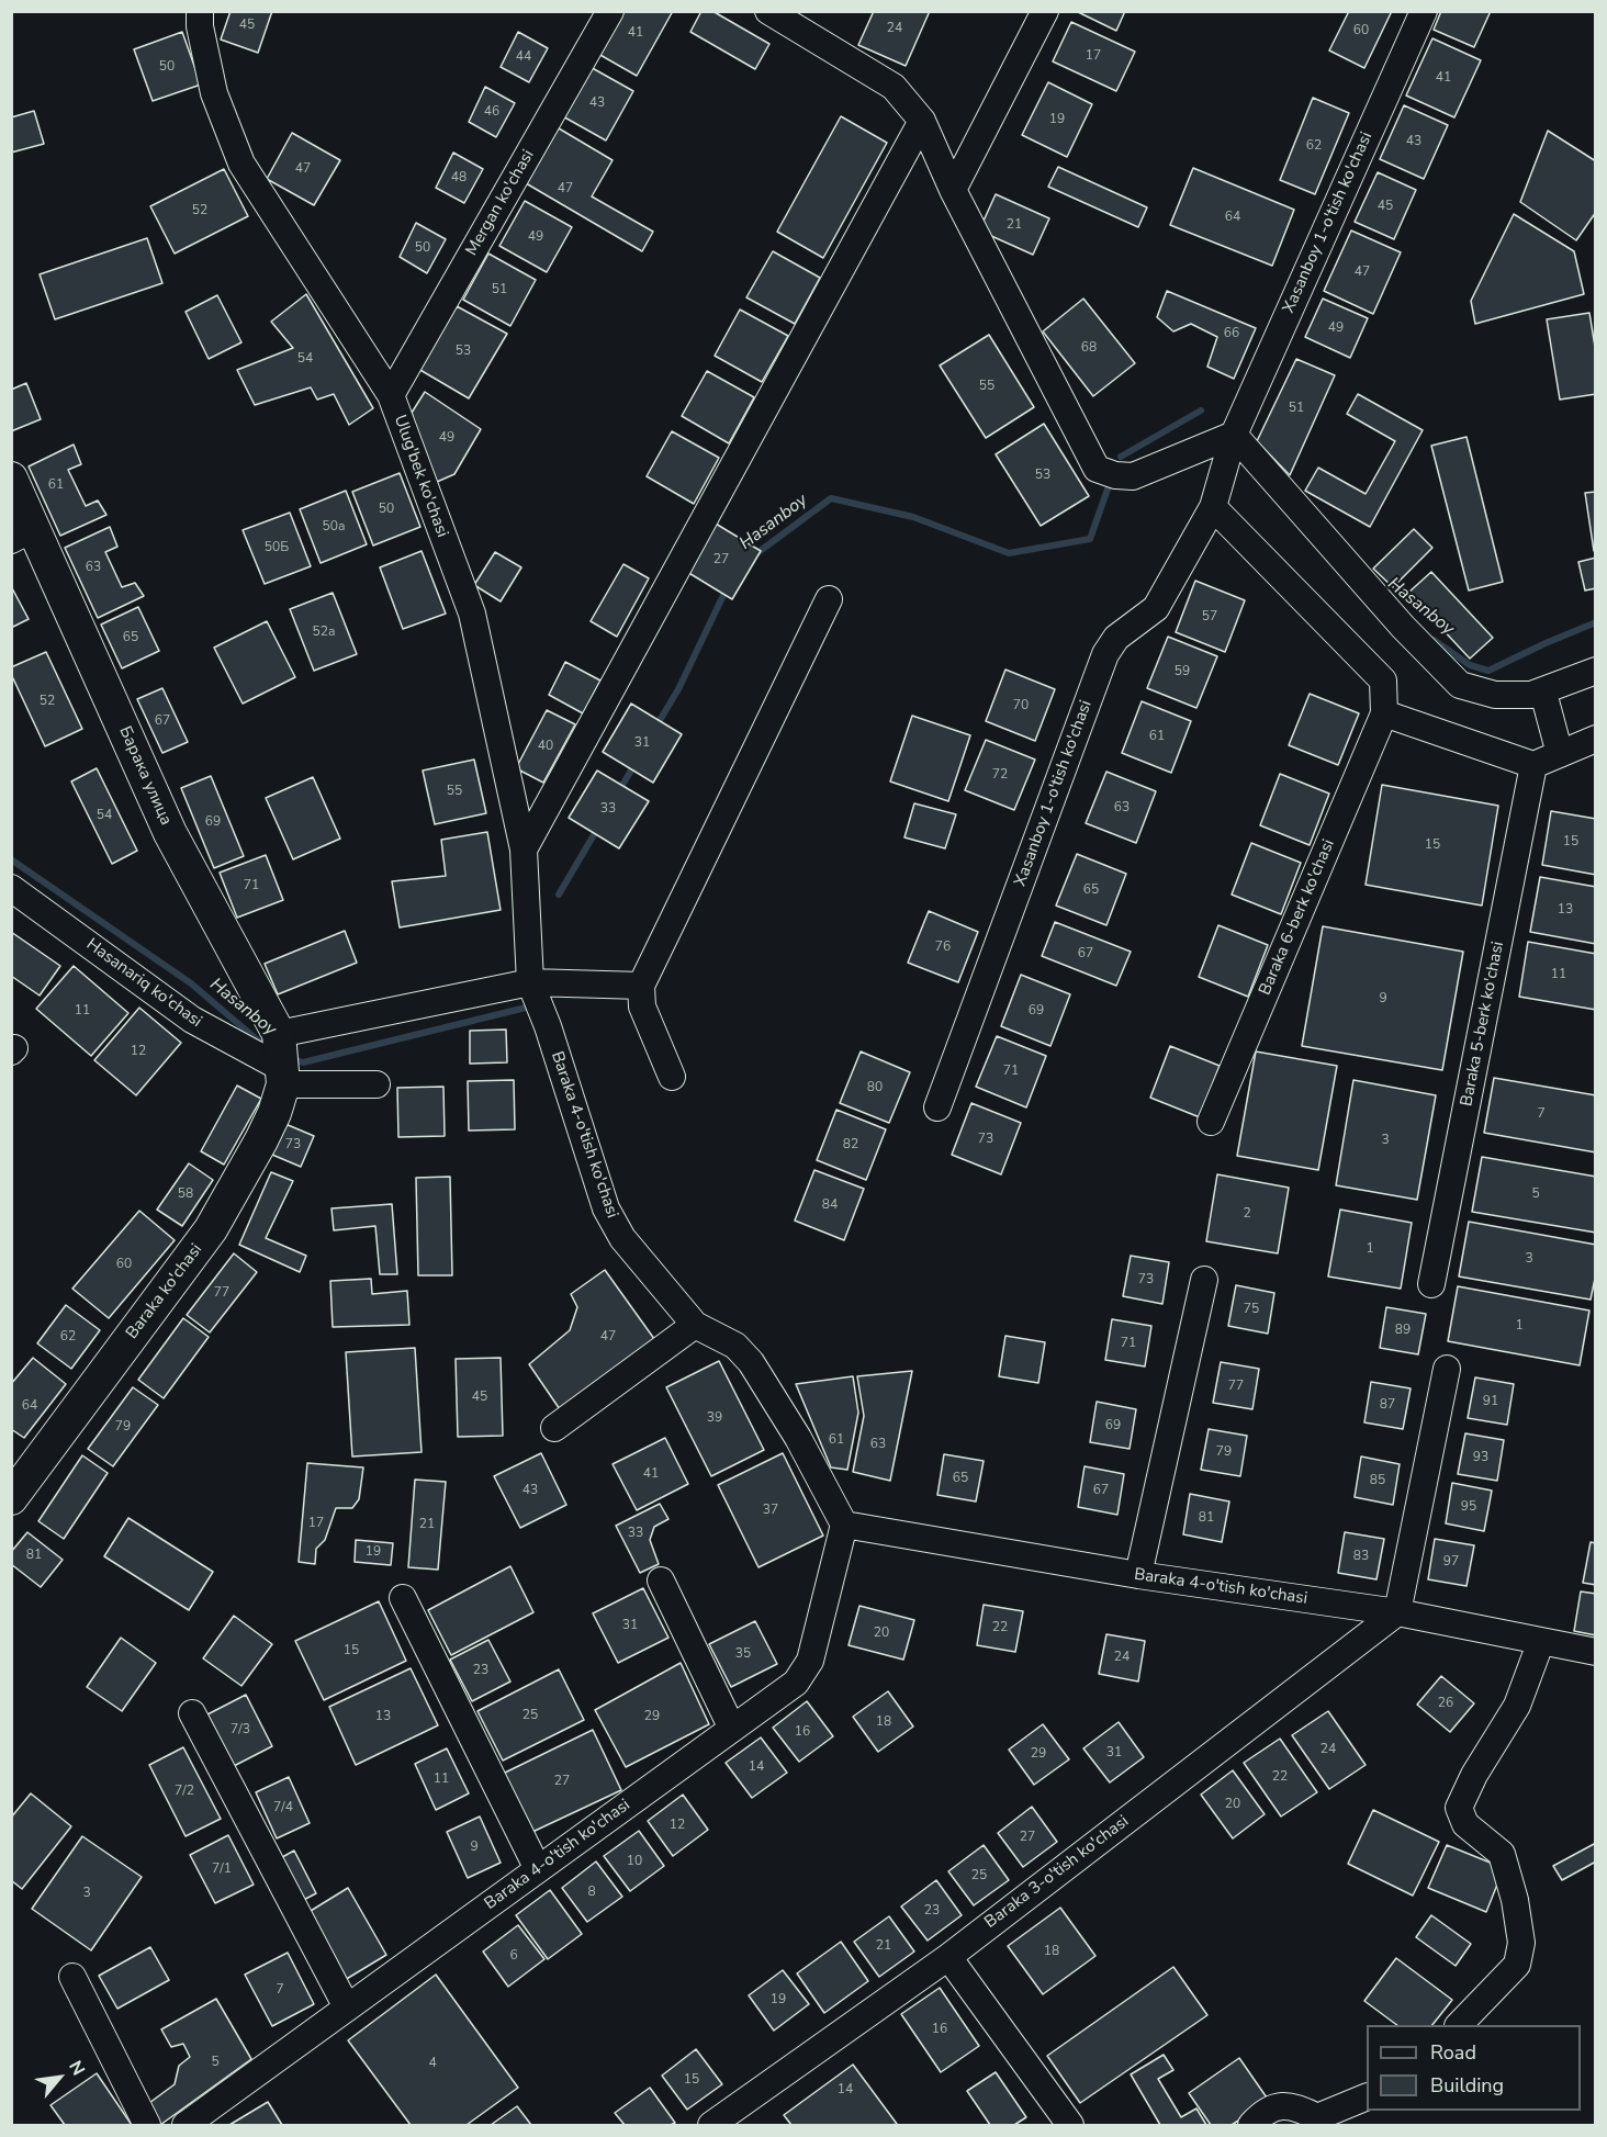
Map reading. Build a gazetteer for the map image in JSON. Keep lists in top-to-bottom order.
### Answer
{
  "streets": {
    "main road": ["Барака улица", "Baraka ko'chasi"],
    "street": [
      "Mergan ko'chasi",
      "Xasanboy 1-o'tish ko'chasi",
      "Ulug'bek ko'chasi",
      "Baraka 6-berk ko'chasi",
      "Hasanariq ko'chasi",
      "Baraka 5-berk ko'chasi",
      "Baraka 4-o'tish ko'chasi",
      "Baraka 3-o'tish ko'chasi"
    ]
  },
  "crossings": [
    ["Mergan ko'chasi", "Ulug'bek ko'chasi"],
    ["Ulug'bek ko'chasi", "Baraka 4-o'tish ko'chasi"],
    ["Барака улица", "Hasanariq ko'chasi"],
    ["Барака улица", "Baraka ko'chasi"],
    ["Hasanariq ko'chasi", "Baraka ko'chasi"],
    ["Baraka 4-o'tish ko'chasi", "Baraka 3-o'tish ko'chasi"]
  ],
  "water": ["Hasanboy"],
  "house_numbers": [
    "45",
    "24",
    "60",
    "41",
    "17",
    "44",
    "50",
    "41",
    "43",
    "46",
    "19",
    "43",
    "62",
    "47",
    "48",
    "47",
    "45",
    "52",
    "64",
    "21",
    "49",
    "50",
    "47",
    "51",
    "49",
    "66",
    "68",
    "53",
    "54",
    "55",
    "51",
    "49",
    "53",
    "61",
    "50",
    "50а",
    "50Б",
    "27",
    "63",
    "57",
    "52а",
    "65",
    "59",
    "52",
    "70",
    "67",
    "61",
    "31",
    "40",
    "72",
    "55",
    "63",
    "33",
    "54",
    "69",
    "15",
    "15",
    "71",
    "65",
    "13",
    "76",
    "67",
    "11",
    "9",
    "11",
    "69",
    "12",
    "71",
    "80",
    "7",
    "73",
    "3",
    "73",
    "82",
    "58",
    "5",
    "84",
    "2",
    "1",
    "3",
    "60",
    "73",
    "77",
    "75",
    "1",
    "89",
    "62",
    "47",
    "71",
    "77",
    "45",
    "91",
    "87",
    "64",
    "39",
    "69",
    "79",
    "61",
    "63",
    "79",
    "93",
    "41",
    "65",
    "85",
    "43",
    "67",
    "95",
    "37",
    "81",
    "17",
    "21",
    "33",
    "19",
    "81",
    "83",
    "97",
    "31",
    "22",
    "20",
    "15",
    "35",
    "24",
    "23",
    "26",
    "25",
    "13",
    "29",
    "18",
    "7/3",
    "16",
    "24",
    "31",
    "29",
    "14",
    "22",
    "11",
    "27",
    "7/2",
    "20",
    "7/4",
    "12",
    "27",
    "9",
    "10",
    "7/1",
    "25",
    "8",
    "3",
    "23",
    "21",
    "18",
    "6",
    "7",
    "19",
    "16",
    "5",
    "4",
    "15",
    "14"
  ],
  "legend": ["Road", "Building"],
  "north": "top right"
}
